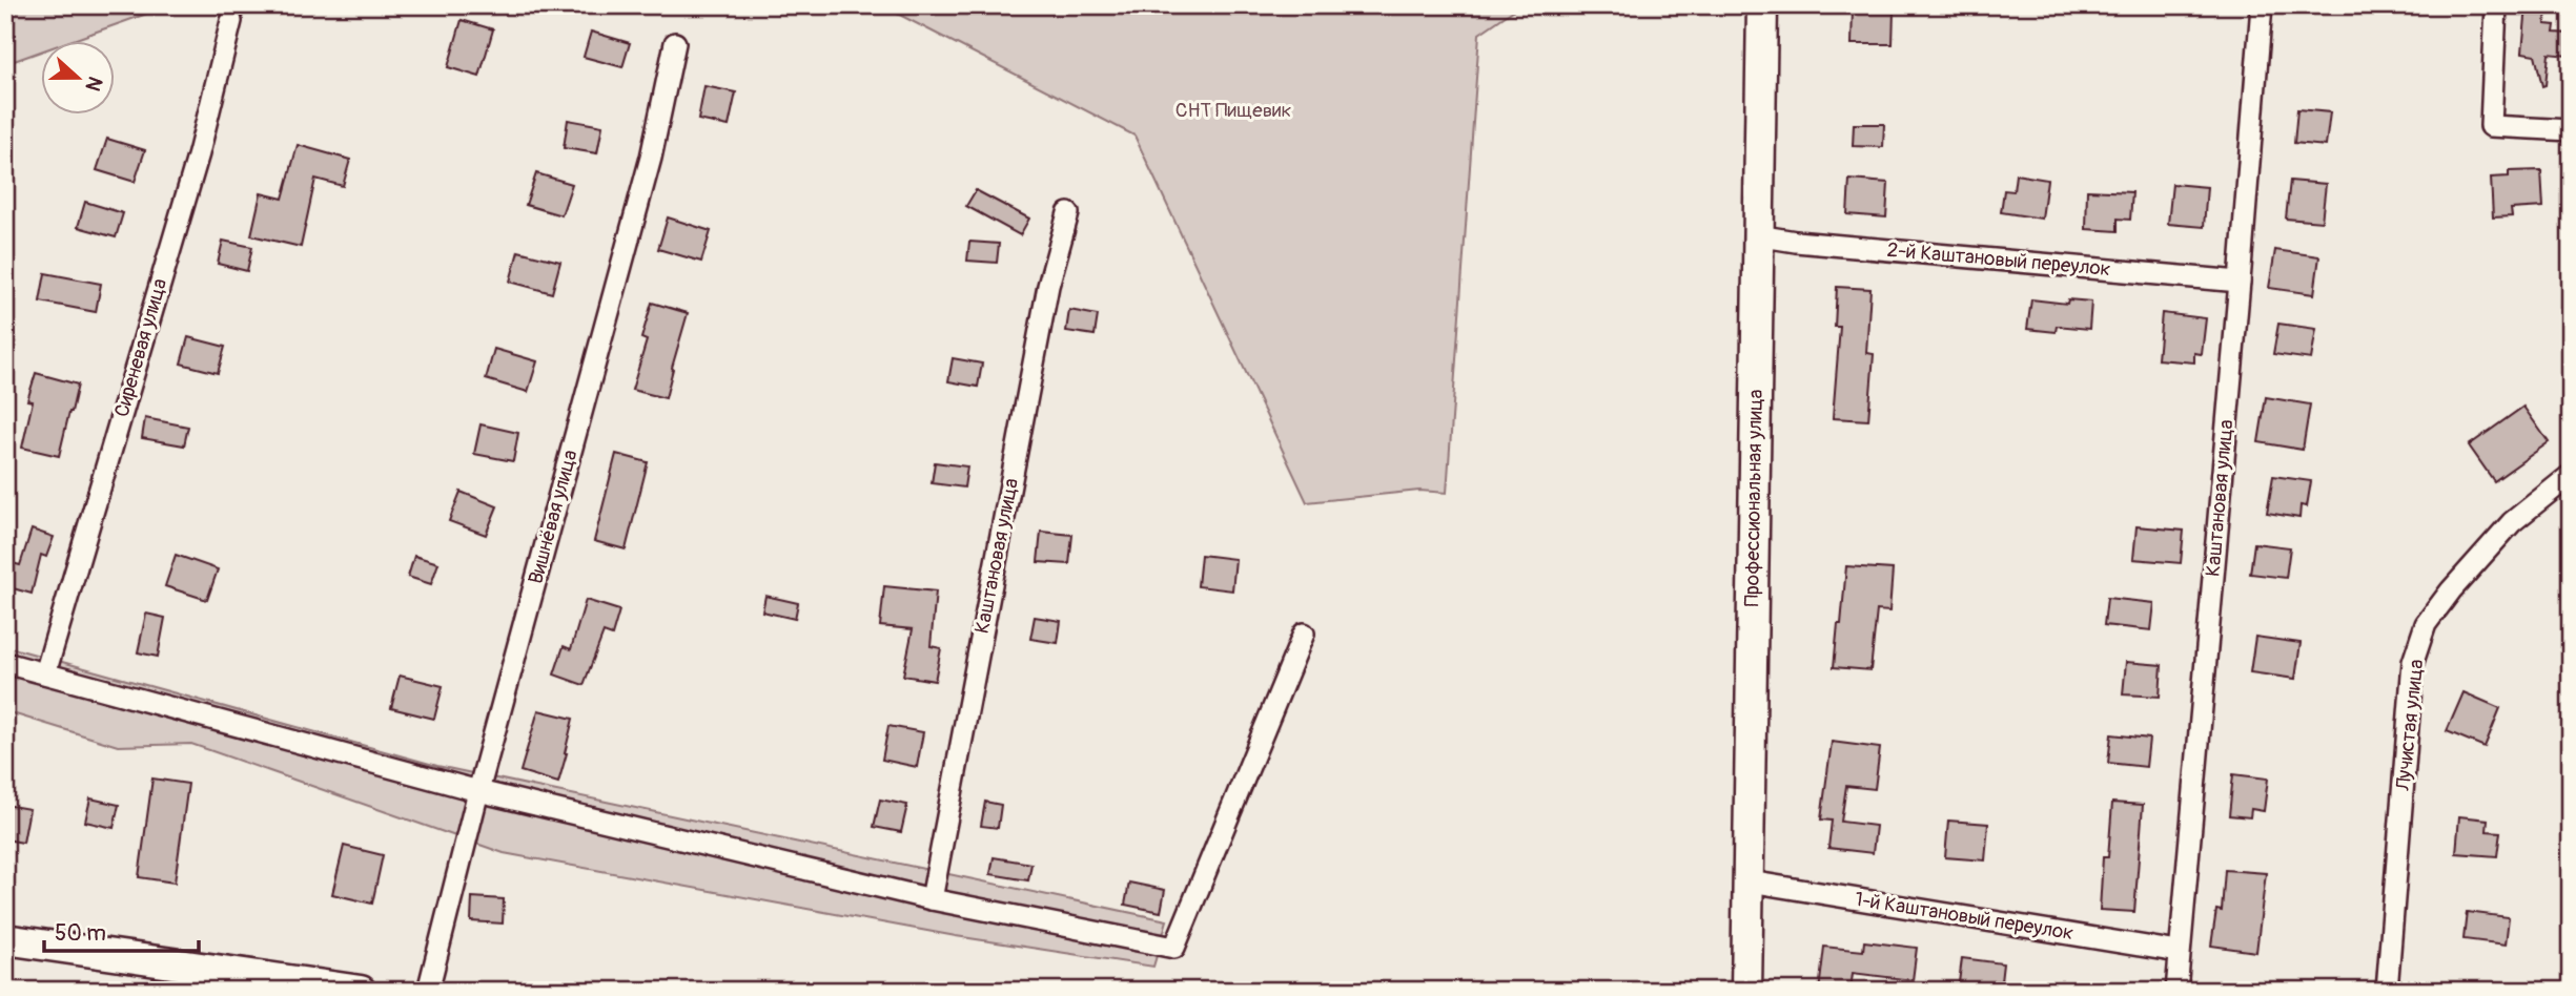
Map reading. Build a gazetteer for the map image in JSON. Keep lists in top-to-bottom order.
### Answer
{
  "streets": {
    "street": [
      "2-й Каштановый переулок",
      "Сиреневая улица",
      "Профессиональная улица",
      "Каштановая улица",
      "Вишнёвая улица",
      "Лучистая улица",
      "1-й Каштановый переулок"
    ]
  },
  "crossings": [
    ["2-й Каштановый переулок", "Профессиональная улица"],
    ["2-й Каштановый переулок", "Каштановая улица"],
    ["Профессиональная улица", "1-й Каштановый переулок"],
    ["Каштановая улица", "1-й Каштановый переулок"]
  ],
  "parks": ["СНТ Пищевик"],
  "scale_bar": "50 m",
  "north": "right"
}
